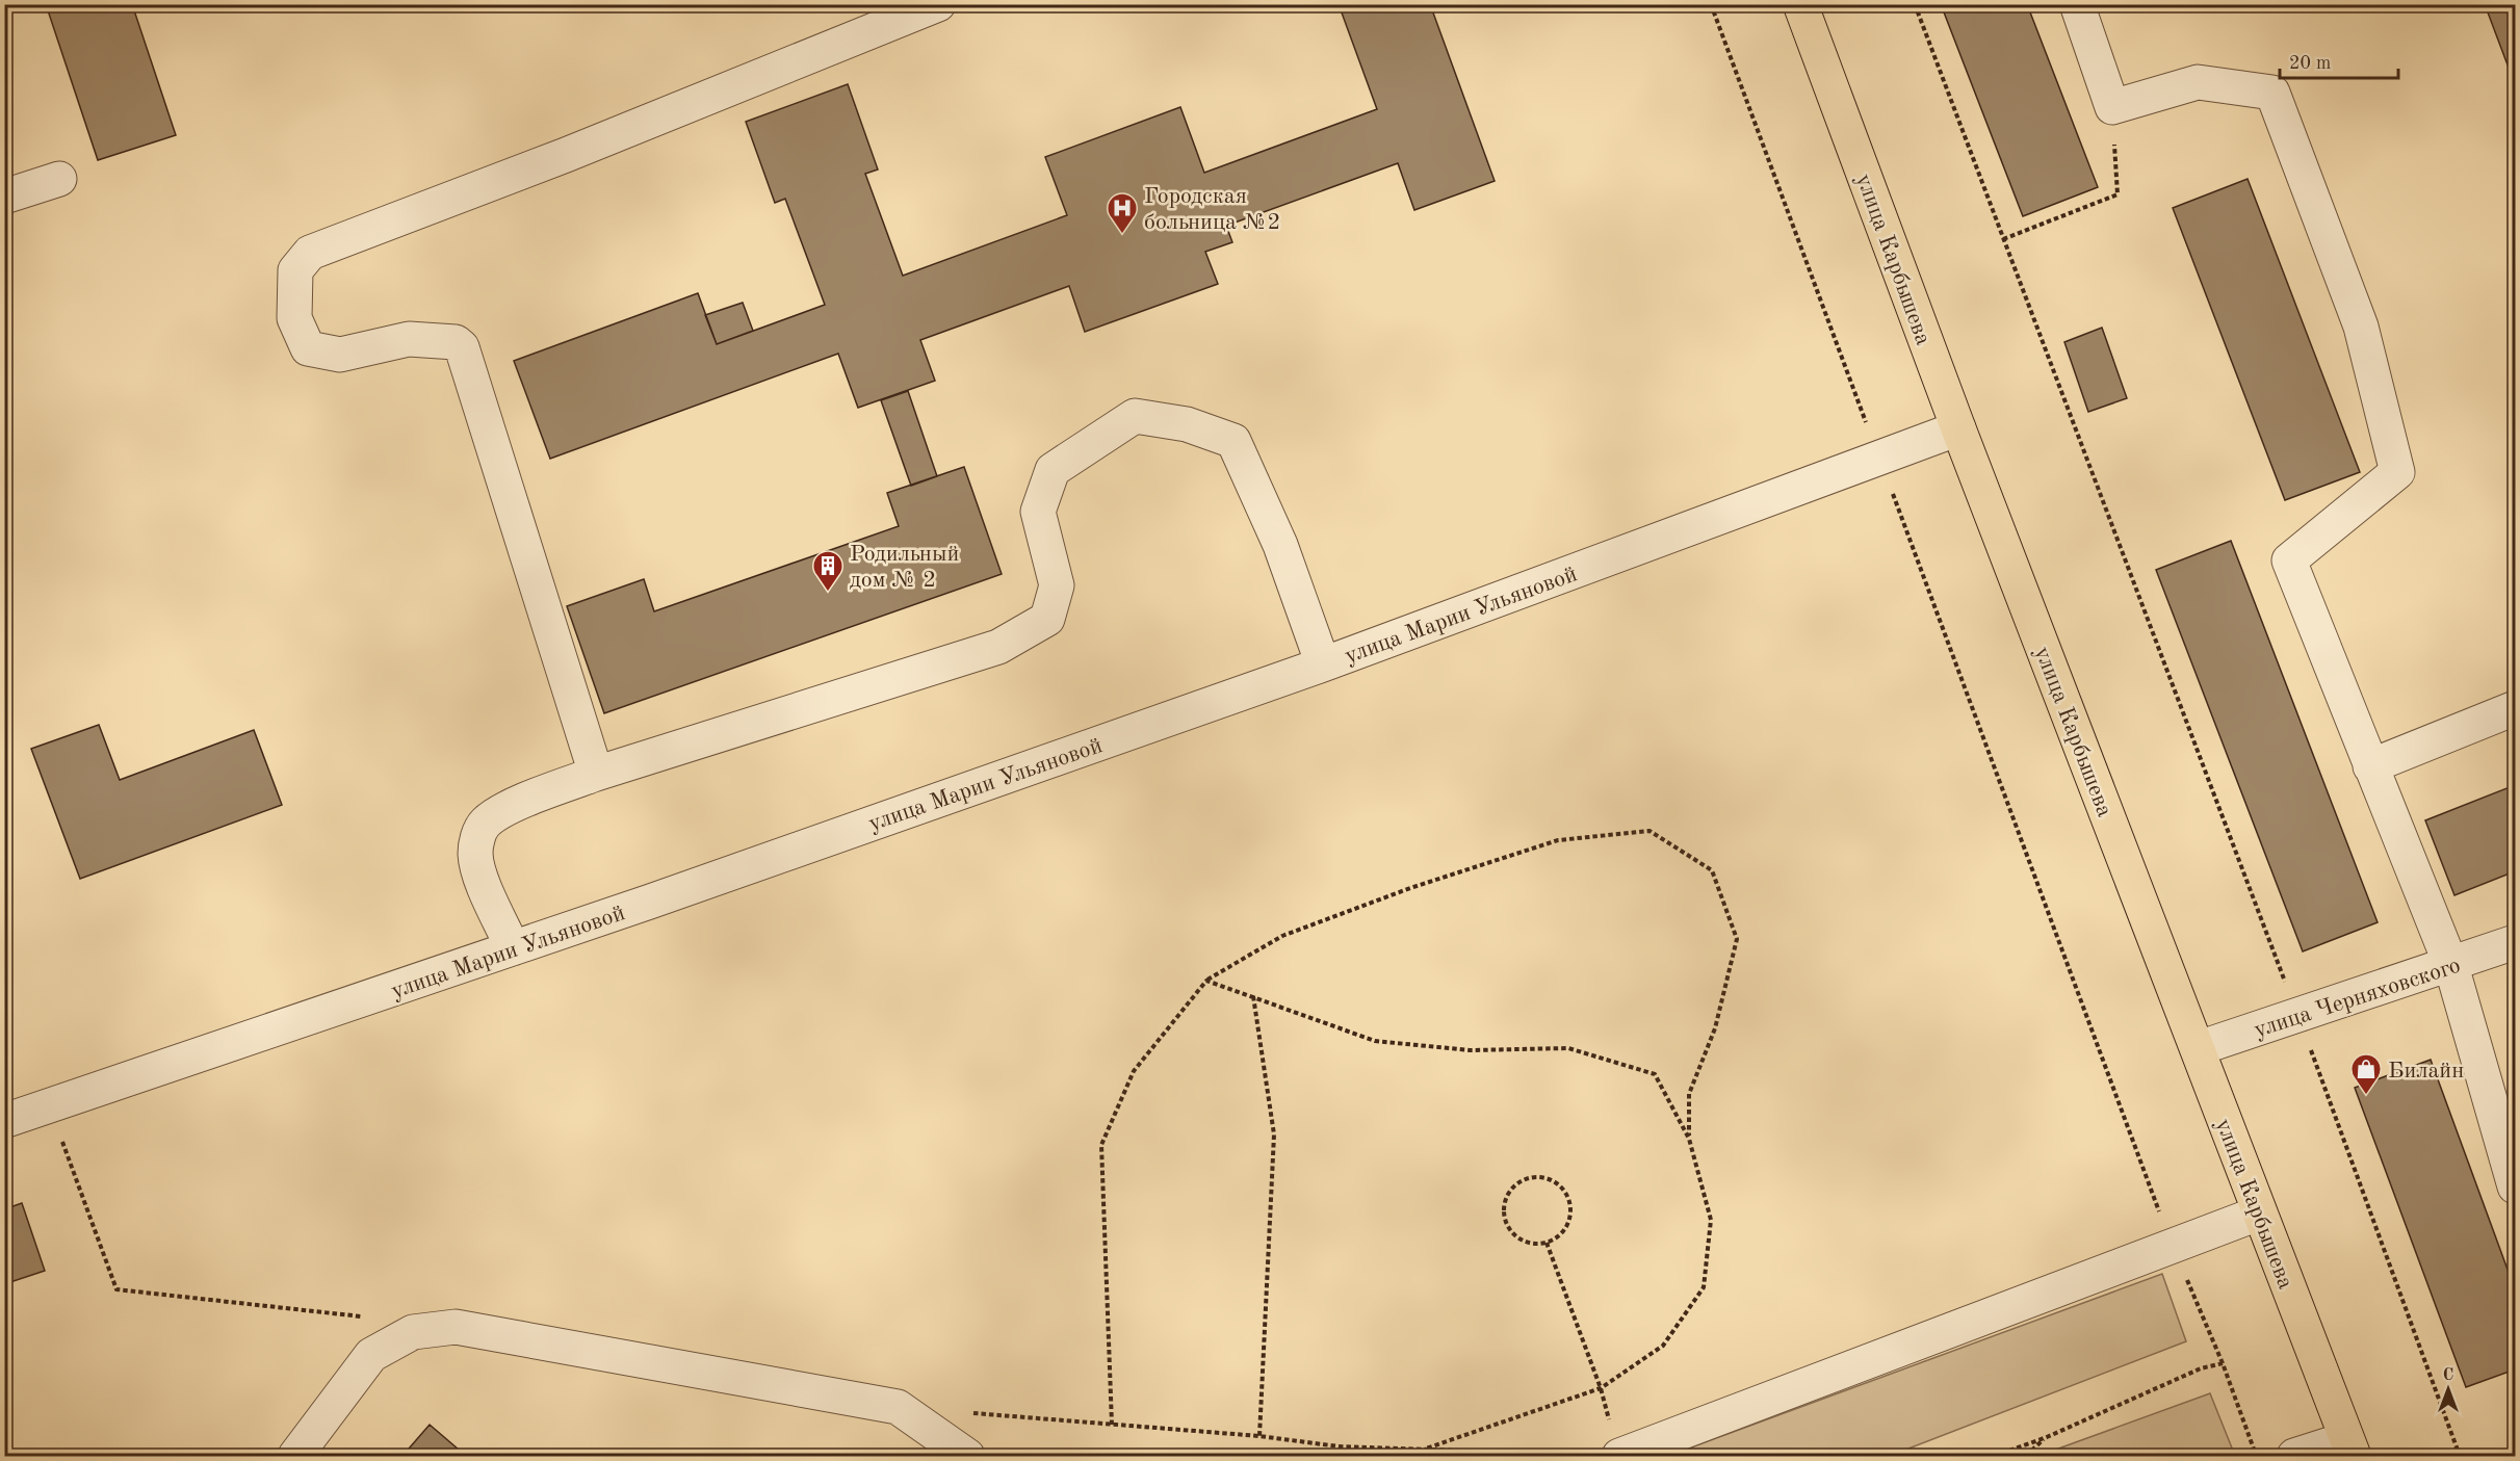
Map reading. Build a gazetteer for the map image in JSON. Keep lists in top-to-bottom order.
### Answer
{
  "streets": {
    "main road": ["улица Карбышева"],
    "street": ["улица Марии Ульяновой", "улица Черняховского"]
  },
  "crossings": [
    ["улица Карбышева", "улица Марии Ульяновой"],
    ["улица Карбышева", "улица Черняховского"]
  ],
  "places": {
    "hospital": ["Городская больница №2"],
    "building": ["Родильный дом № 2"],
    "shop": ["Билайн"]
  },
  "scale_bar": "20 m",
  "north": "top"
}
